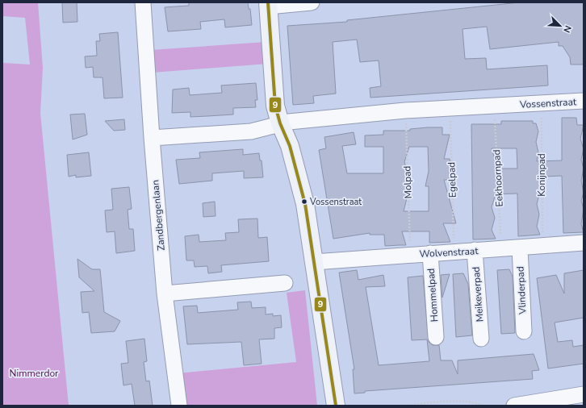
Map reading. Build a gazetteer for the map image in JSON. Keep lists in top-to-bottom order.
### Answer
{
  "streets": {
    "street": [
      "Vossenstraat",
      "Zandbergenlaan",
      "Wolvenstraat",
      "Vlinderpad",
      "Meikeverpad",
      "Hommelpad"
    ],
    "path": [
      "Konijnpad",
      "Eekhoornpad",
      "Egelpad",
      "Molpad"
    ]
  },
  "crossings": [
    ["Vossenstraat", "Konijnpad"],
    ["Vossenstraat", "Eekhoornpad"],
    ["Vossenstraat", "Egelpad"],
    ["Vossenstraat", "Molpad"],
    ["Konijnpad", "Wolvenstraat"],
    ["Eekhoornpad", "Wolvenstraat"],
    ["Egelpad", "Wolvenstraat"],
    ["Molpad", "Wolvenstraat"],
    ["Wolvenstraat", "Vlinderpad"],
    ["Wolvenstraat", "Meikeverpad"],
    ["Wolvenstraat", "Hommelpad"]
  ],
  "parks": ["Nimmerdor"],
  "places": ["Vossenstraat"],
  "lines": ["transit line 9"],
  "north": "bottom right"
}
